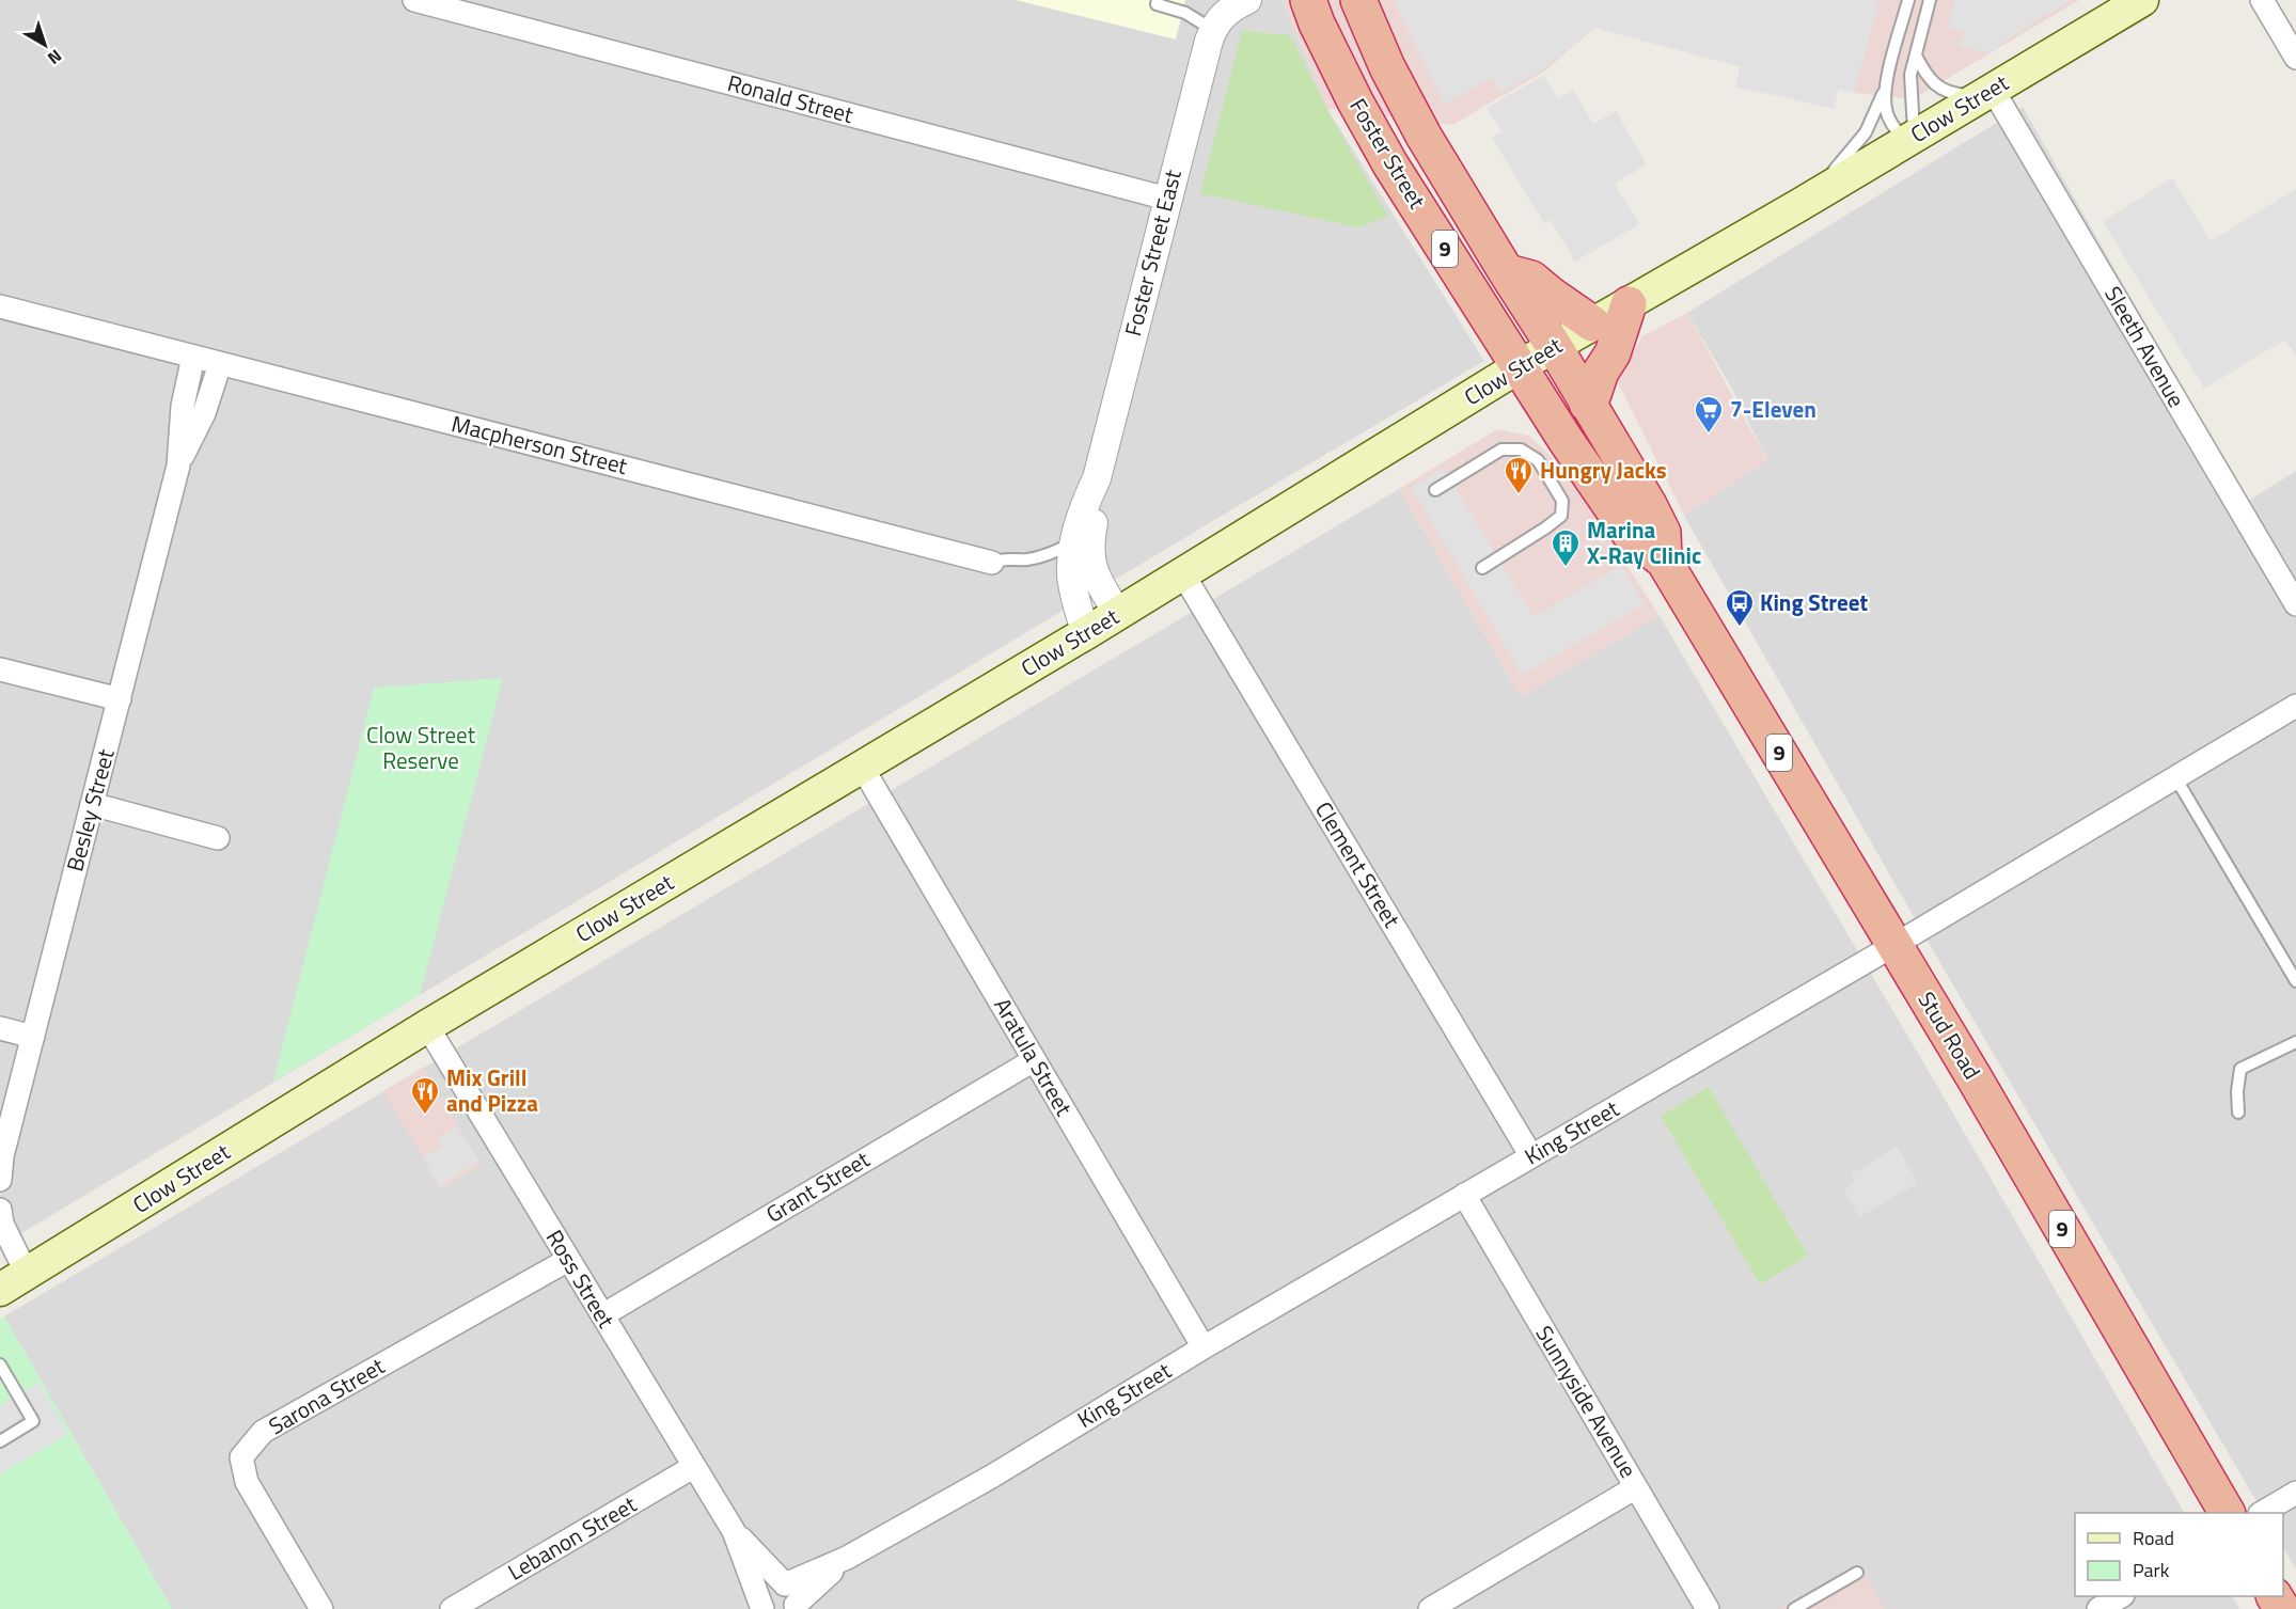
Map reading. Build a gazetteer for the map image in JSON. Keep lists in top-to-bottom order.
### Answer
{
  "streets": {
    "highway": ["Foster Street", "9", "Stud Road"],
    "main road": ["Clow Street"],
    "street": [
      "Ronald Street",
      "Foster Street East",
      "Sleeth Avenue",
      "Macpherson Street",
      "Besley Street",
      "Clement Street",
      "Aratula Street",
      "King Street",
      "Grant Street",
      "Ross Street",
      "Sarona Street",
      "Sunnyside Avenue",
      "Lebanon Street"
    ]
  },
  "crossings": [
    ["Ronald Street", "Foster Street East"],
    ["Clow Street", "Foster Street"],
    ["Clow Street", "Foster Street East"],
    ["Clow Street", "Sleeth Avenue"],
    ["Clow Street", "Clement Street"],
    ["Clow Street", "Stud Road"],
    ["Clow Street", "Aratula Street"],
    ["Clow Street", "Ross Street"],
    ["Foster Street", "Stud Road"],
    ["Foster Street East", "Macpherson Street"],
    ["Macpherson Street", "Besley Street"],
    ["Clement Street", "King Street"],
    ["Stud Road", "King Street"],
    ["Aratula Street", "King Street"],
    ["Aratula Street", "Grant Street"],
    ["King Street", "Ross Street"],
    ["King Street", "Sunnyside Avenue"],
    ["Grant Street", "Ross Street"],
    ["Ross Street", "Sarona Street"],
    ["Ross Street", "Lebanon Street"]
  ],
  "parks": ["Clow Street Reserve"],
  "places": {
    "supermarket": ["7-Eleven"],
    "restaurant": ["Hungry Jacks", "Mix Grill and Pizza"],
    "building": ["Marina X-Ray Clinic"],
    "bus stop": ["King Street"]
  },
  "legend": ["Road", "Park"],
  "north": "bottom right"
}
